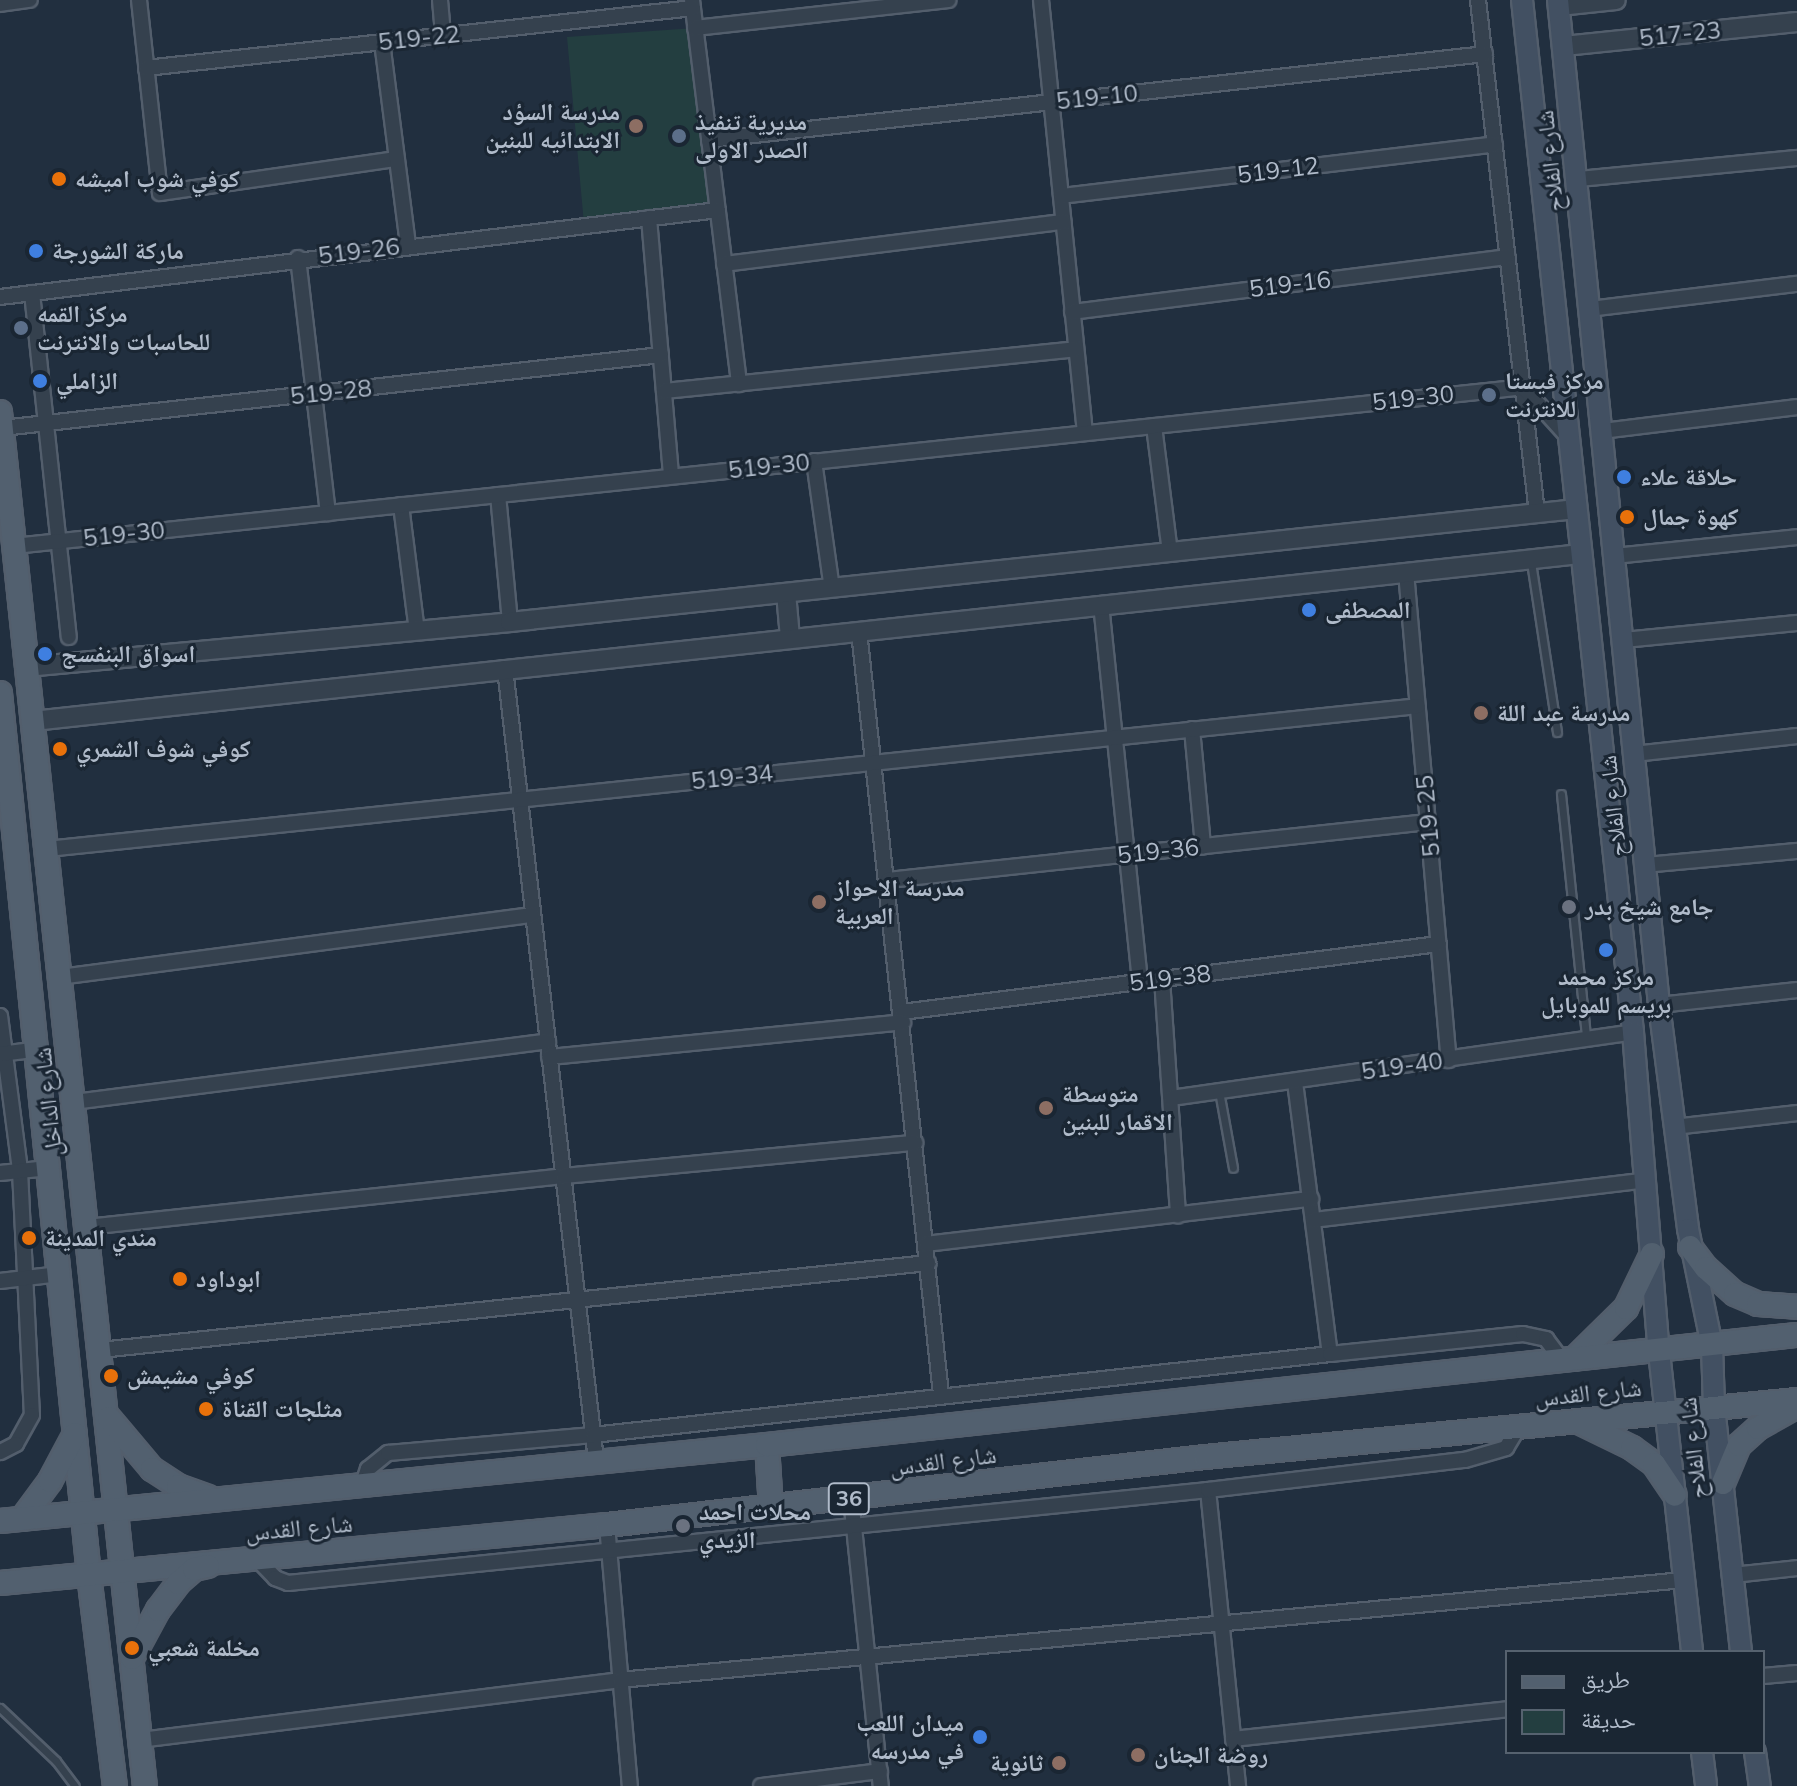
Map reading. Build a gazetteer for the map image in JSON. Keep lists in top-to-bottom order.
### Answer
{
  "streets": {
    "main road": [
      "شارع الفلاح",
      "شارع الداخل",
      "شارع القدس",
      "36"
    ],
    "street": [
      "517-23",
      "519-22",
      "519-10",
      "519-12",
      "519-26",
      "519-16",
      "519-28",
      "519-30",
      "519-34",
      "519-25",
      "519-36",
      "519-38",
      "519-40"
    ]
  },
  "crossings": [
    ["517-23", "شارع الفلاح"],
    ["شارع الفلاح", "519-40"],
    ["شارع الفلاح", "شارع القدس"],
    ["519-28", "شارع الداخل"],
    ["519-30", "شارع الداخل"],
    ["519-34", "519-25"],
    ["519-34", "شارع الداخل"],
    ["519-25", "519-36"],
    ["519-25", "519-38"],
    ["519-25", "519-40"],
    ["شارع الداخل", "شارع القدس"]
  ],
  "places": [
    "مدرسة السؤد الابتدائيه للبنين",
    "مديرية تنفيذ الصدر الاولى",
    "كوفي شوب اميشه",
    "ماركة الشورجة",
    "مركز القمه للحاسبات والانترنت",
    "الزاملي",
    "مركز فيستا للانترنت",
    "حلاقة علاء",
    "كهوة جمال",
    "المصطفى",
    "اسواق البنفسج",
    "مدرسة عبد اللة",
    "كوفي شوف الشمري",
    "مدرسة الاحواز العربية",
    "جامع شيخ بدر",
    "مركز محمد بريسم للموبايل",
    "متوسطة الاقمار للبنين",
    "مندي المدينة",
    "ابوداود",
    "كوفي مشيمش",
    "مثلجات القناة",
    "محلات احمد الزيدي",
    "مخلمة شعبي",
    "ميدان اللعب في مدرسه",
    "روضة الجنان",
    "ثانوية"
  ],
  "legend": ["طريق", "حديقة"]
}
